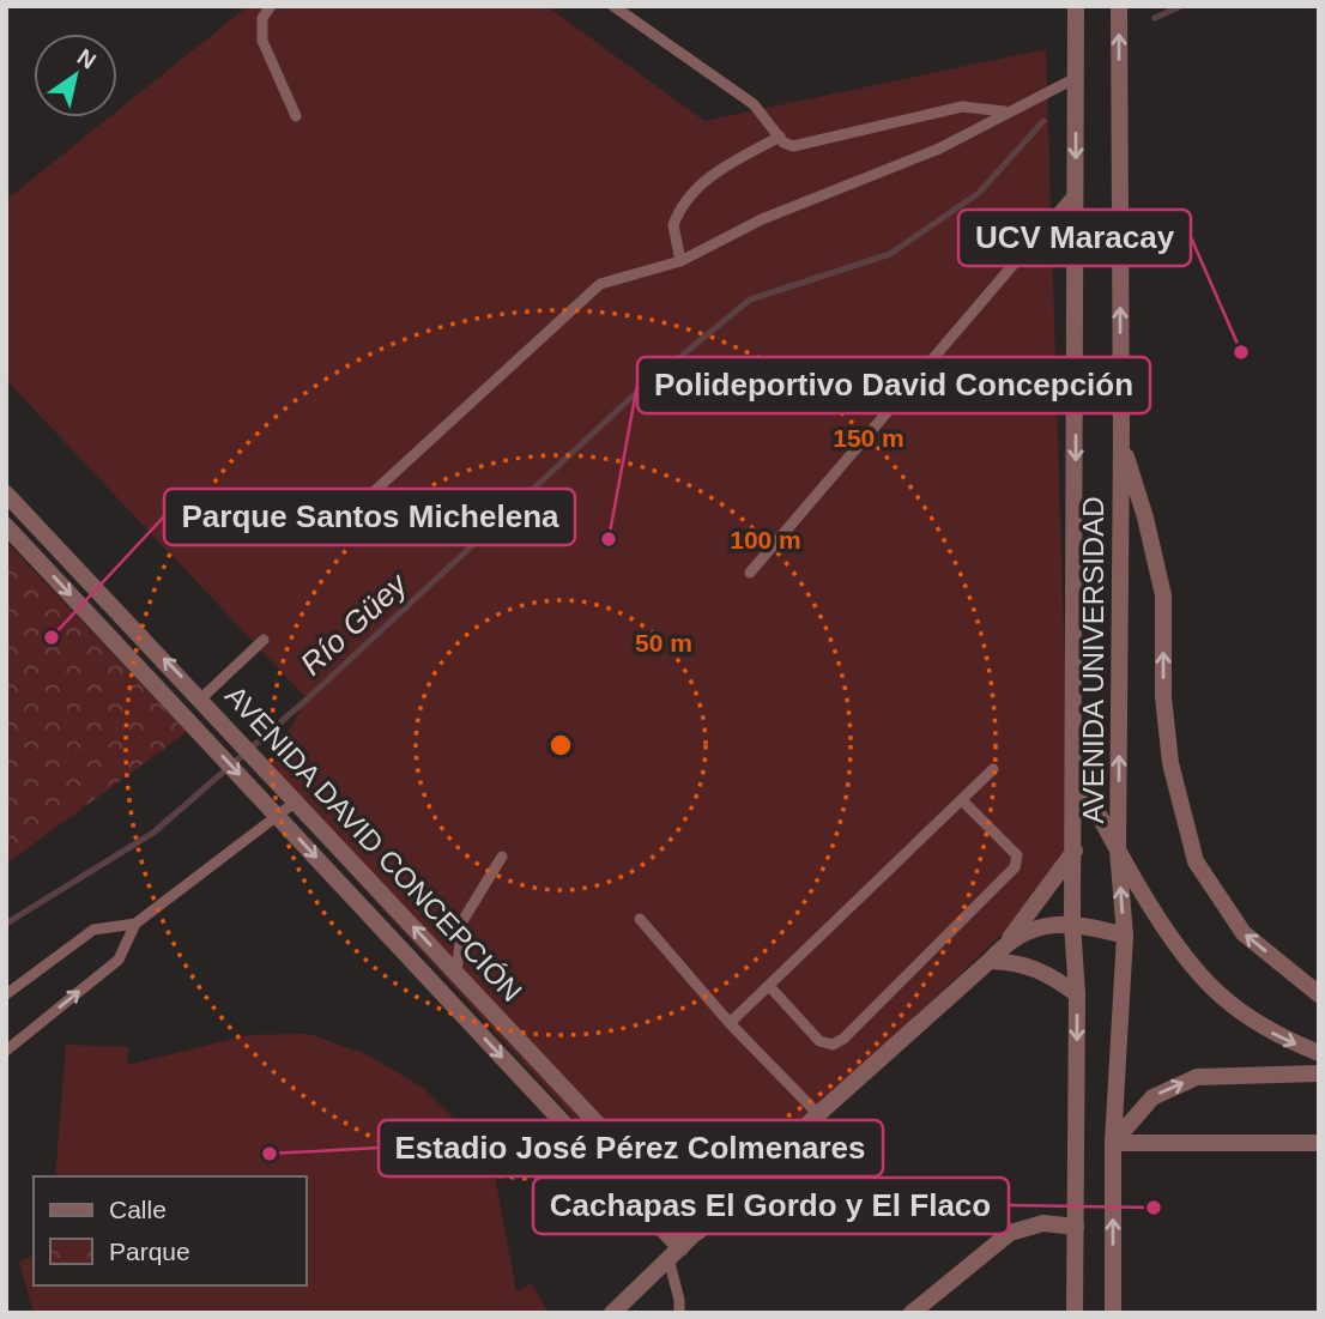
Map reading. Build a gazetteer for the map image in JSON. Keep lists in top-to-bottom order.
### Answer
{
  "streets": {
    "street": ["AVENIDA UNIVERSIDAD", "AVENIDA DAVID CONCEPCIÓN"]
  },
  "water": ["Río Güey"],
  "places": [
    "UCV Maracay",
    "Polideportivo David Concepción",
    "Parque Santos Michelena",
    "Estadio José Pérez Colmenares",
    "Cachapas El Gordo y El Flaco"
  ],
  "legend": ["Calle", "Parque"],
  "north": "top right",
  "rings": ["150 m", "100 m", "50 m"]
}
